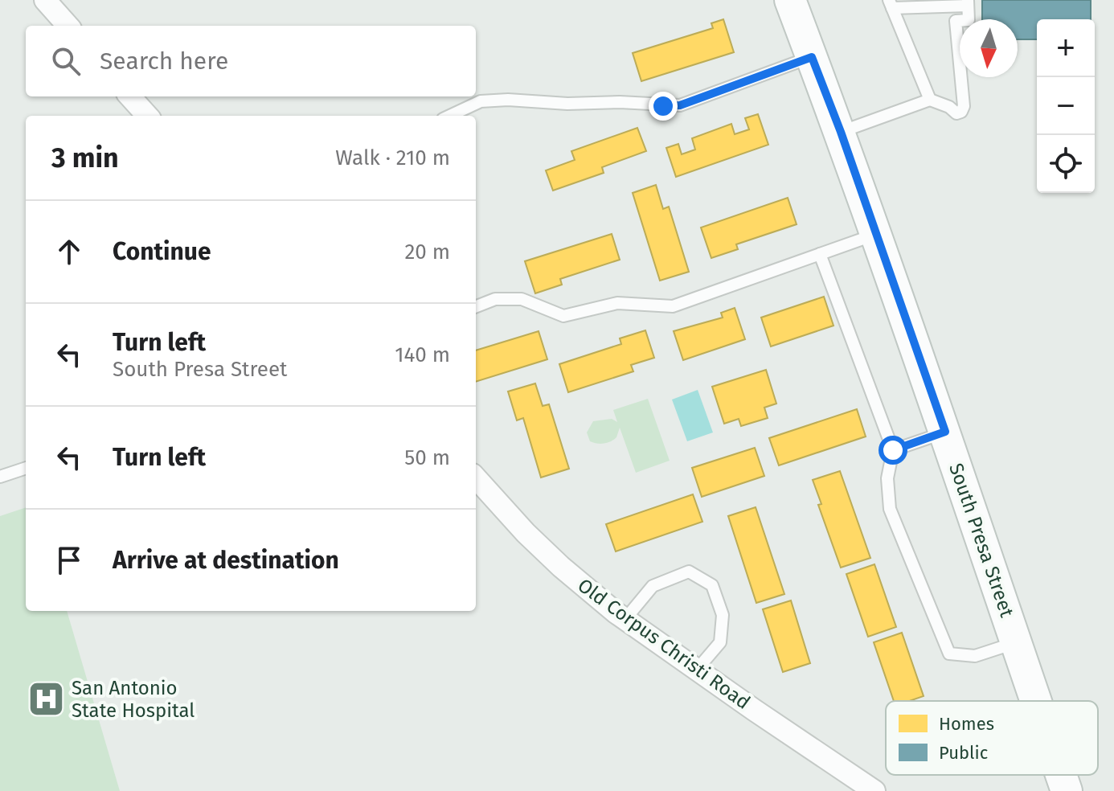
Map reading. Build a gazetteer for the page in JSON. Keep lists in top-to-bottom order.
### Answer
{
  "streets": {
    "main road": ["South Presa Street"],
    "street": ["Old Corpus Christi Road"]
  },
  "places": {
    "hospital": ["San Antonio State Hospital"]
  },
  "legend": ["Homes", "Public"],
  "north": "bottom",
  "page": {
    "map_buttons": ["+", "−"],
    "search": "Search here",
    "heading": ["3 min", "Walk · 210 m"],
    "list": [
      ["Continue", "20 m"],
      ["Turn left", "South Presa Street", "140 m"],
      ["Turn left", "50 m"],
      "Arrive at destination"
    ]
  }
}
